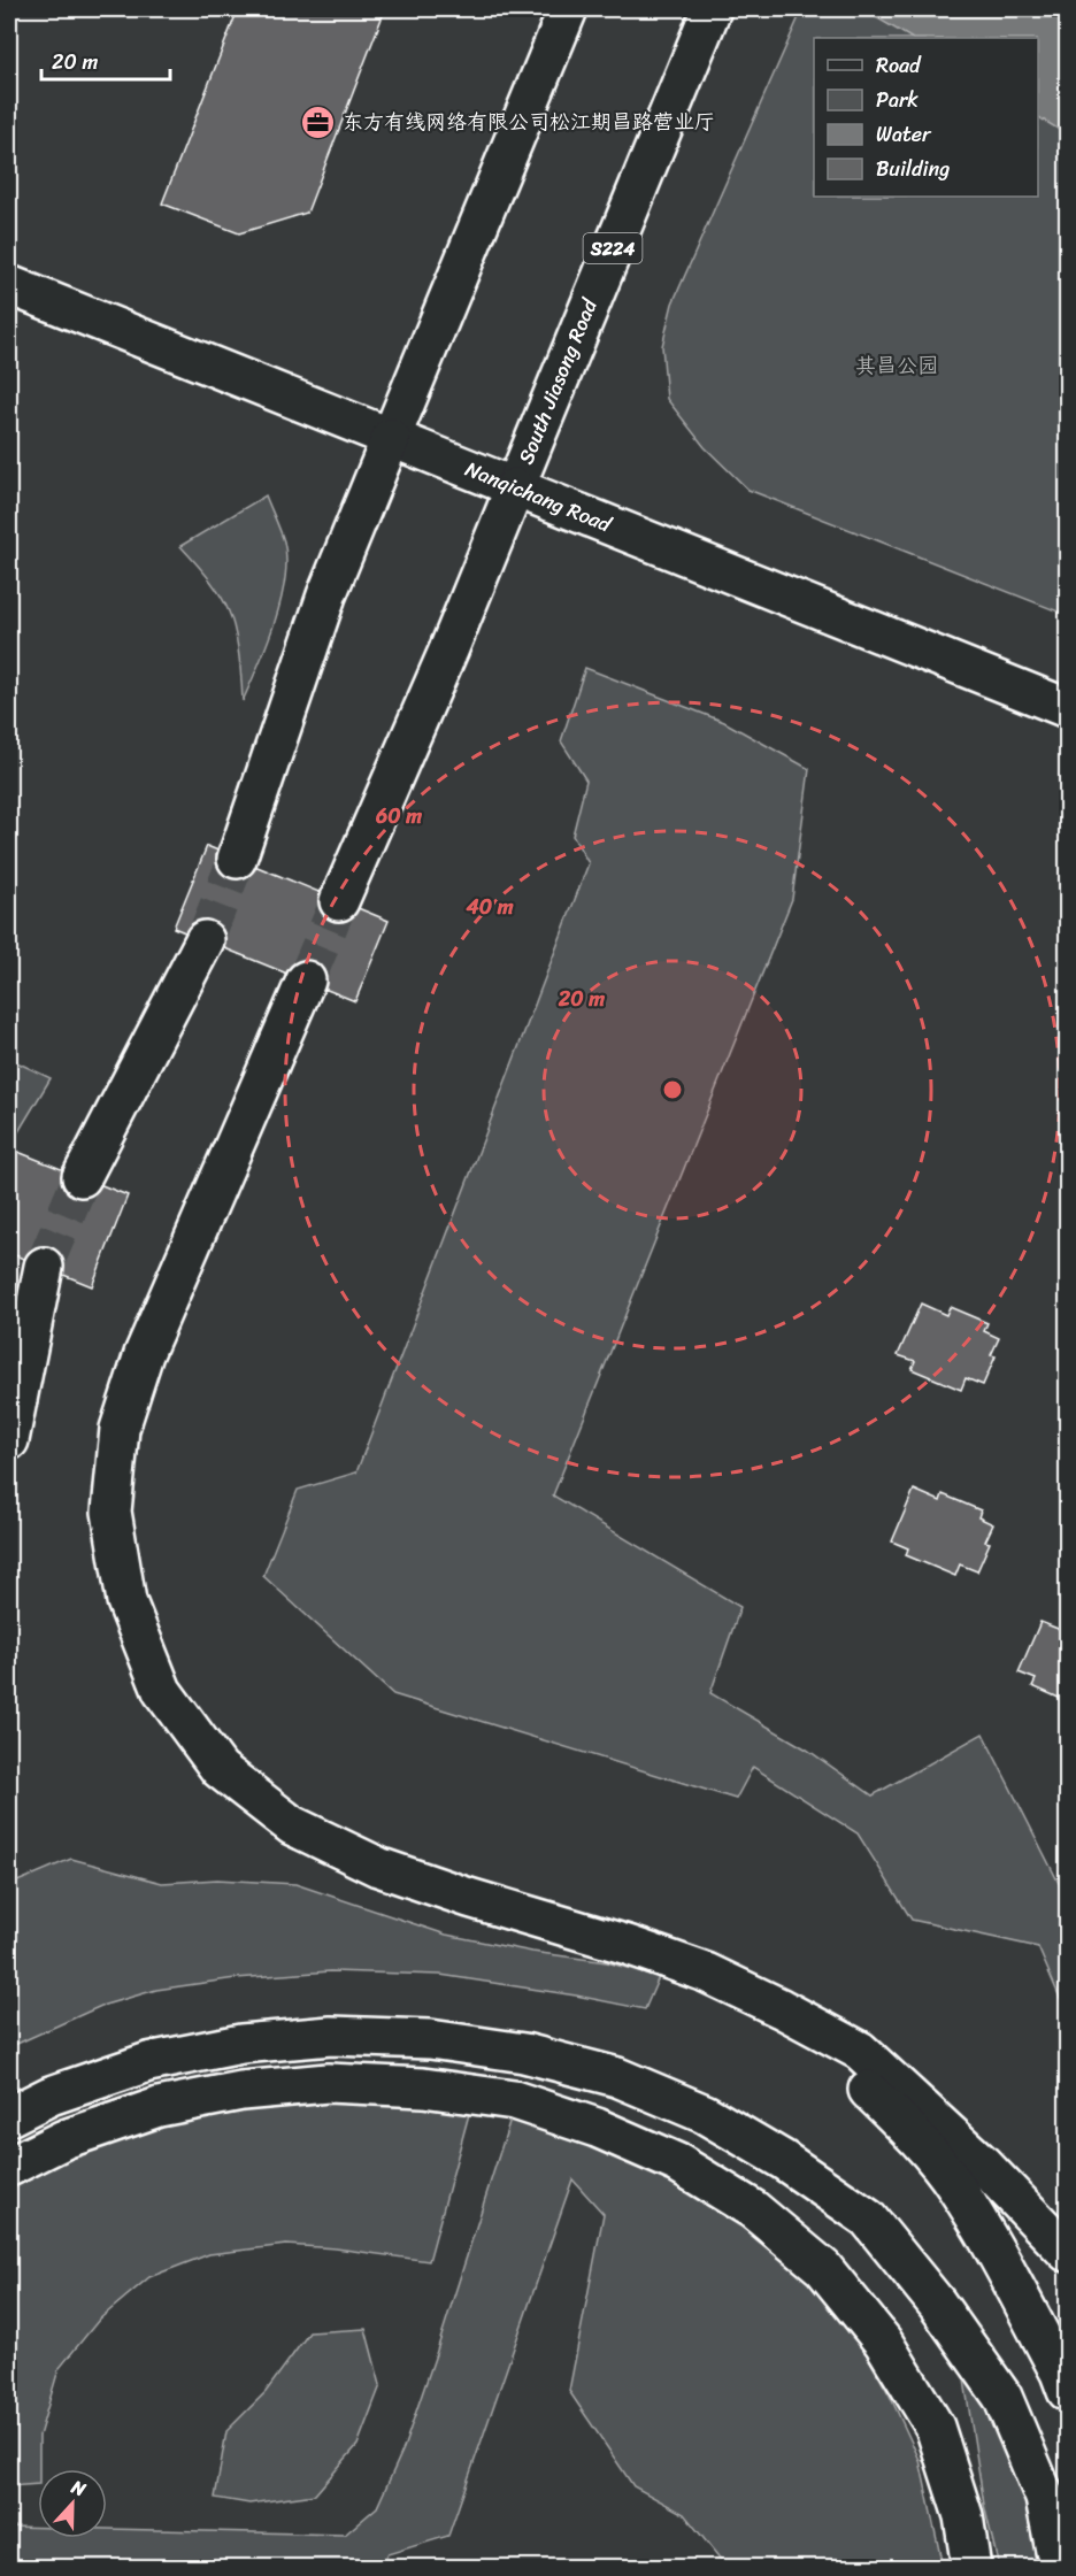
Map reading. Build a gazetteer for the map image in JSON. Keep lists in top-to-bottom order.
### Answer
{
  "streets": {
    "main road": ["S224", "South Jiasong Road", "Nanqichang Road"]
  },
  "crossings": [
    ["South Jiasong Road", "Nanqichang Road"]
  ],
  "parks": ["其昌公园"],
  "places": {
    "office": ["东方有线网络有限公司松江期昌路营业厅"]
  },
  "legend": [
    "Road",
    "Park",
    "Water",
    "Building"
  ],
  "scale_bar": "20 m",
  "north": "top",
  "rings": ["60 m", "40 m", "20 m"]
}
